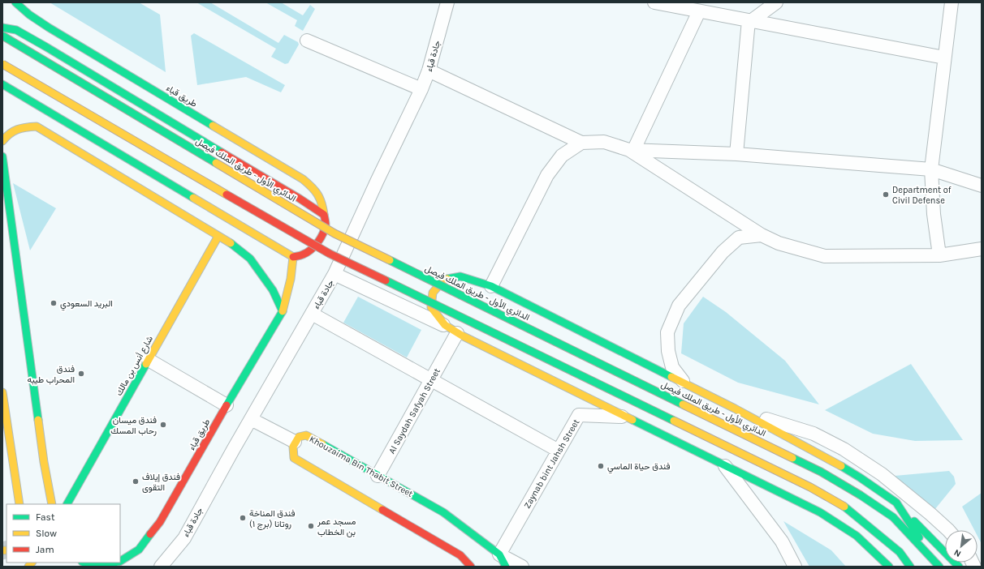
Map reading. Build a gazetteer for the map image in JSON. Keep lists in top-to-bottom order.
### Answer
{
  "streets": {
    "main road": [
      "طريق قباء",
      "الدائري الأول - طريق الملك فيصل",
      "شارع أنس بن مالك",
      "Khouzaima Bin Thabit Street"
    ],
    "street": ["جادة قباء", "Al Saydah Safyah Street", "Zaynab bint Jahsh Street"]
  },
  "crossings": [
    ["Al Saydah Safyah Street", "Khouzaima Bin Thabit Street"],
    ["Zaynab bint Jahsh Street", "Khouzaima Bin Thabit Street"]
  ],
  "places": [
    "Department of Civil Defense",
    "البريد السعودي",
    "فندق المحراب طيبه",
    "فندق ميسان رحاب المسك",
    "فندق حياة الماسي",
    "فندق إيلاف التقوى",
    "فندق المناخة روتانا (برج ١)",
    "مسجد عمر بن الخطاب"
  ],
  "legend": ["Fast", "Slow", "Jam"],
  "north": "bottom left"
}
